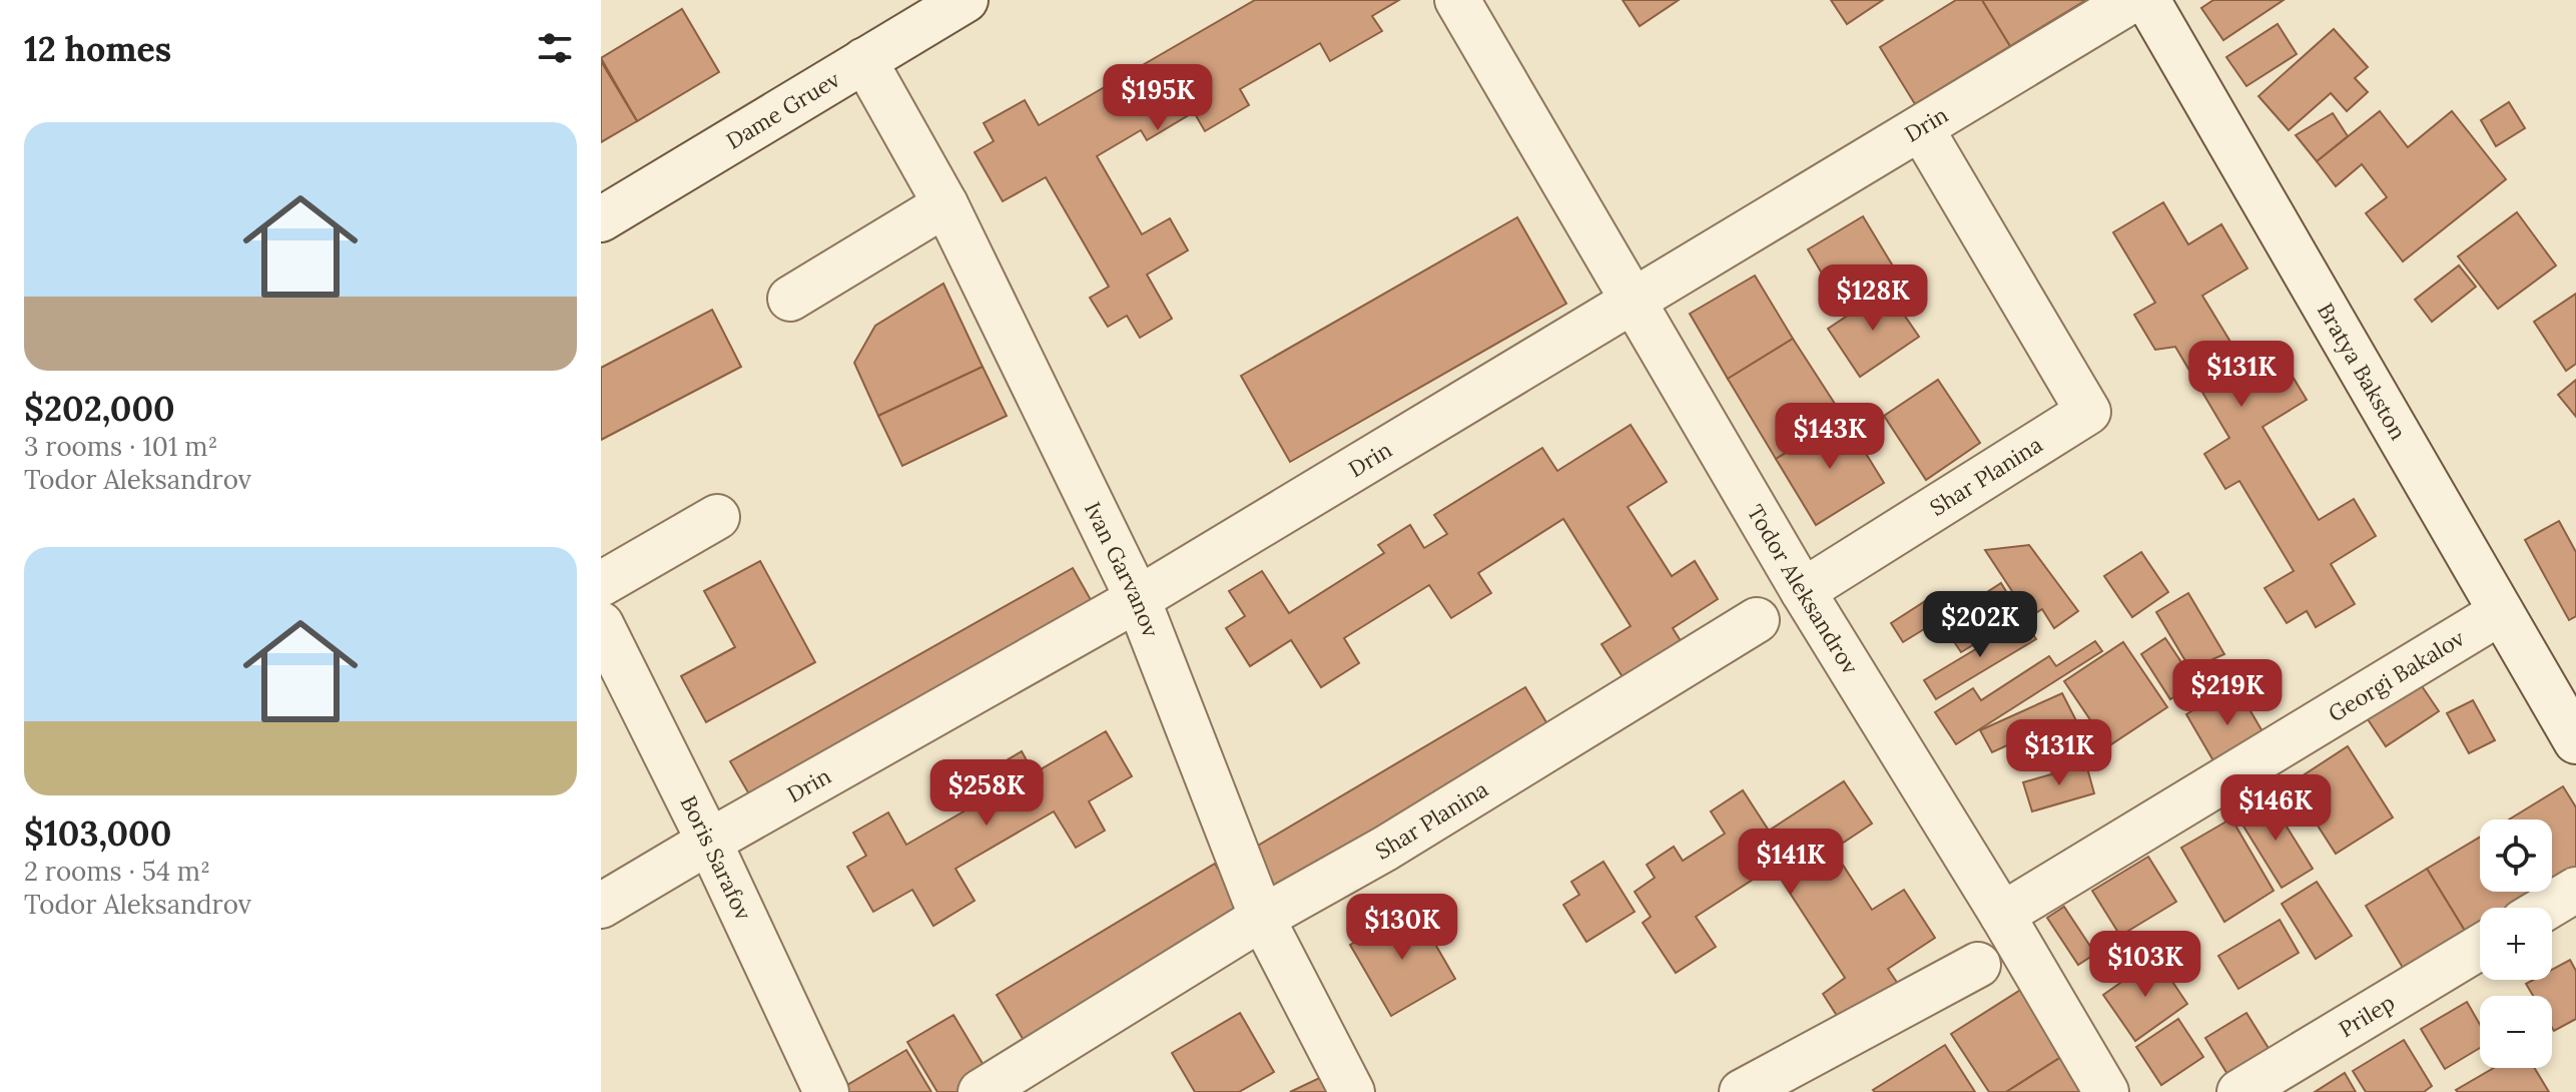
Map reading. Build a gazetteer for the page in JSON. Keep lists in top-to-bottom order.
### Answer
{
  "streets": {
    "street": [
      "Dame Gruev",
      "Drin",
      "Bratya Bakston",
      "Shar Planina",
      "Ivan Garvanov",
      "Todor Aleksandrov",
      "Georgi Bakalov",
      "Boris Sarafov",
      "Prilep"
    ]
  },
  "crossings": [
    ["Dame Gruev", "Ivan Garvanov"],
    ["Drin", "Shar Planina"],
    ["Drin", "Ivan Garvanov"],
    ["Drin", "Todor Aleksandrov"],
    ["Drin", "Boris Sarafov"],
    ["Bratya Bakston", "Georgi Bakalov"],
    ["Shar Planina", "Ivan Garvanov"],
    ["Shar Planina", "Todor Aleksandrov"],
    ["Todor Aleksandrov", "Georgi Bakalov"]
  ],
  "page": {
    "heading": "12 homes",
    "price": [
      "$195K",
      "$128K",
      "$131K",
      "$143K",
      "$202K",
      "$219K",
      "$131K",
      "$258K",
      "$146K",
      "$141K",
      "$130K",
      "$103K"
    ],
    "list": [
      {
        "name": "$202,000",
        "note": "3 rooms · 101 m² · Todor Aleksandrov"
      },
      {
        "name": "$103,000",
        "note": "2 rooms · 54 m² · Todor Aleksandrov"
      }
    ],
    "map_buttons": ["+", "−"]
  }
}
